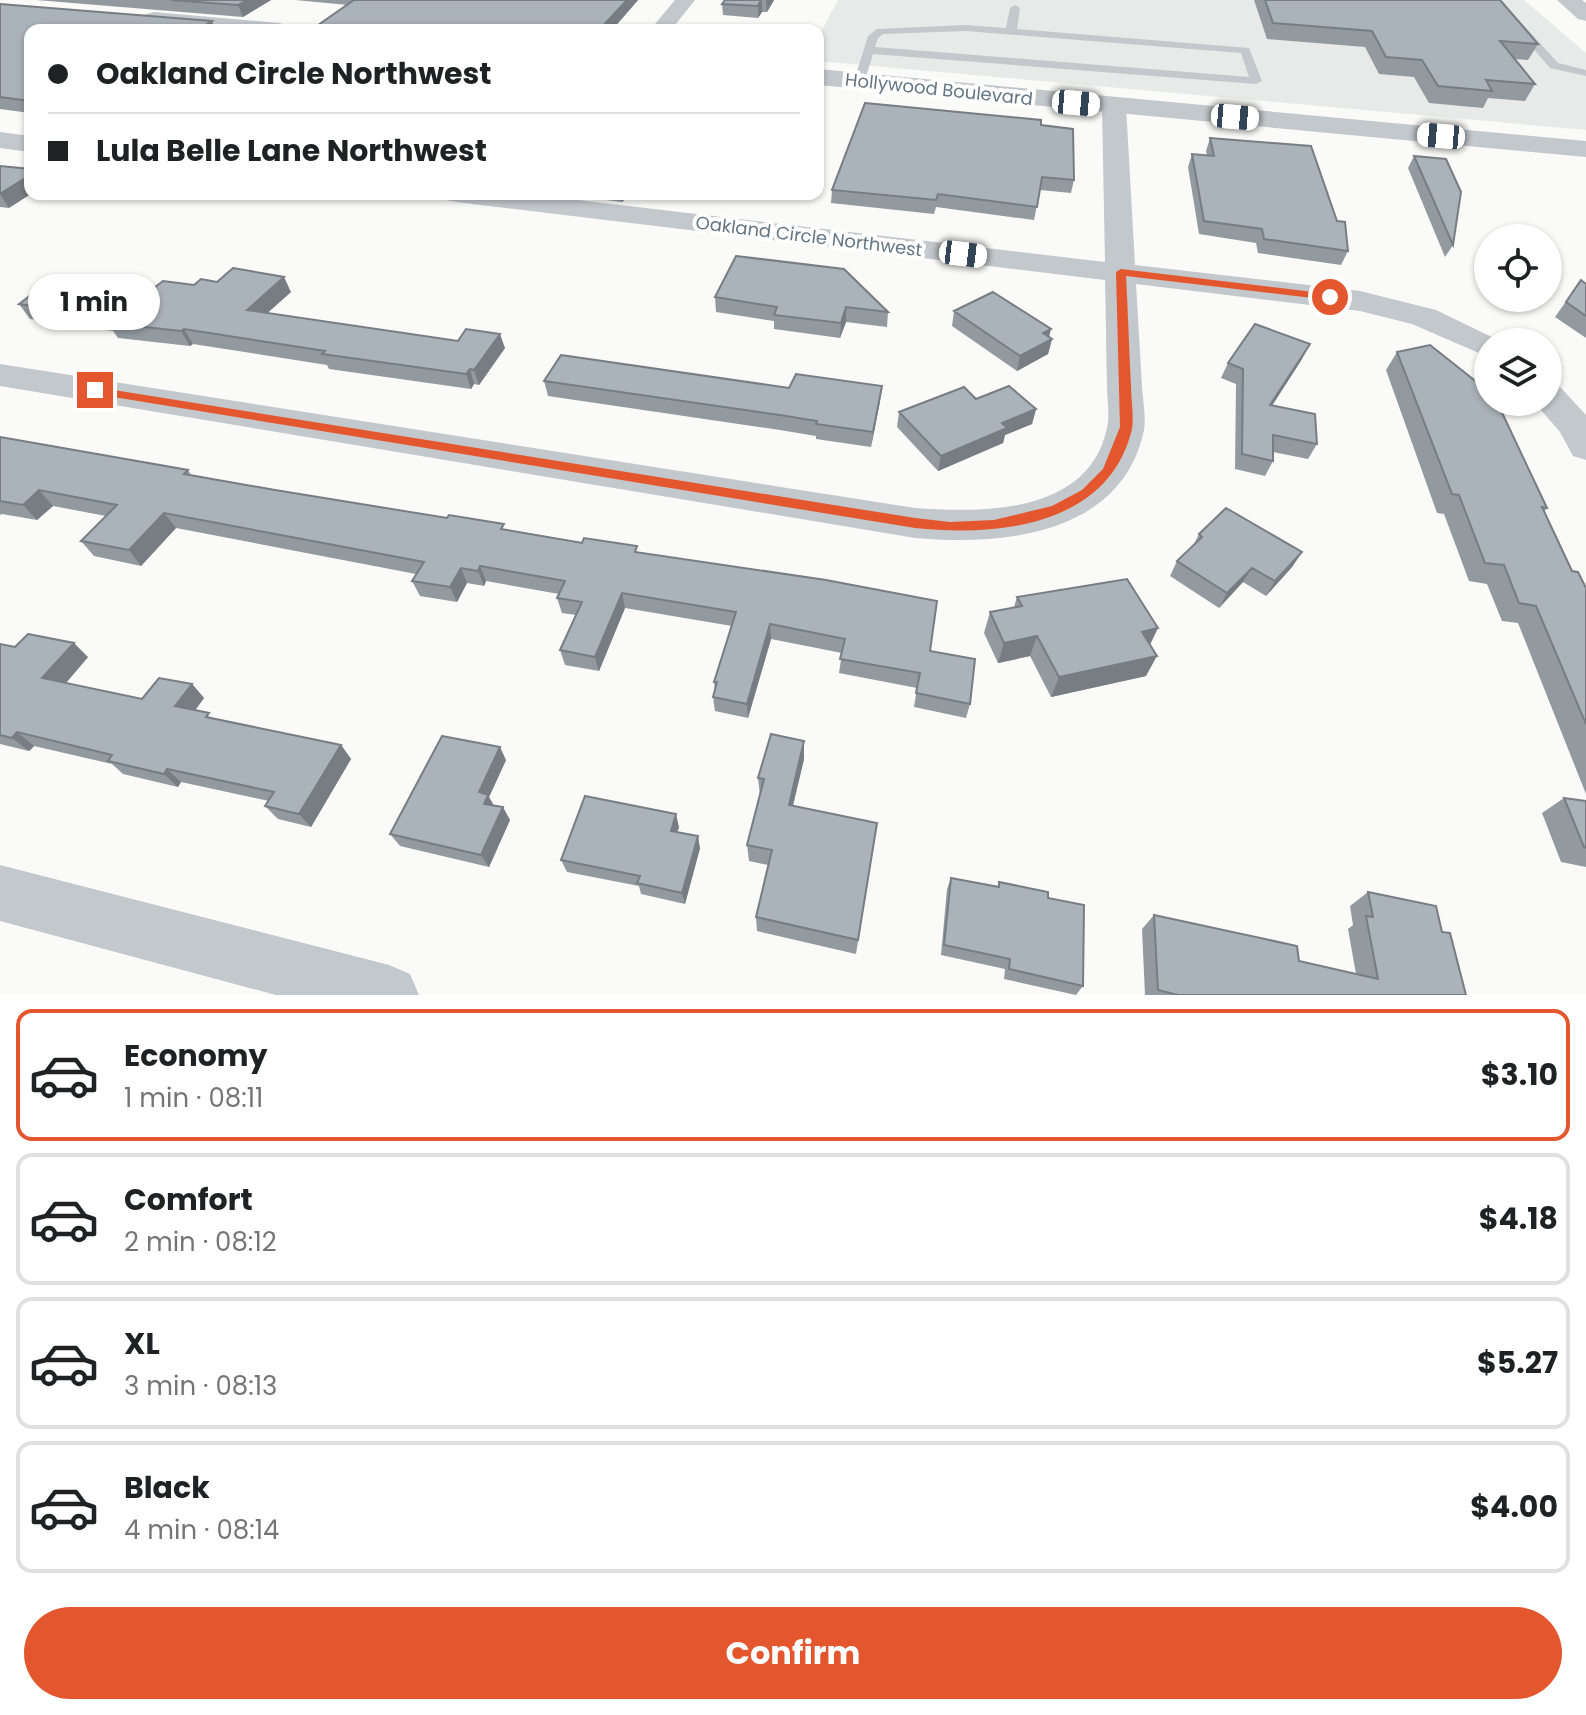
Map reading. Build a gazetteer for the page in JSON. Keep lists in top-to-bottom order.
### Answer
{
  "streets": {
    "street": ["Hollywood Boulevard", "Oakland Circle Northwest"]
  },
  "page": {
    "banner": ["Oakland Circle Northwest", "Lula Belle Lane Northwest"],
    "bubble": "1 min",
    "list": [
      {
        "name": "Economy",
        "note": "1 min · 08:11",
        "value": "$3.10"
      },
      {
        "name": "Comfort",
        "note": "2 min · 08:12",
        "value": "$4.18"
      },
      {
        "name": "XL",
        "note": "3 min · 08:13",
        "value": "$5.27"
      },
      {
        "name": "Black",
        "note": "4 min · 08:14",
        "value": "$4.00"
      }
    ],
    "buttons": "Confirm"
  }
}
